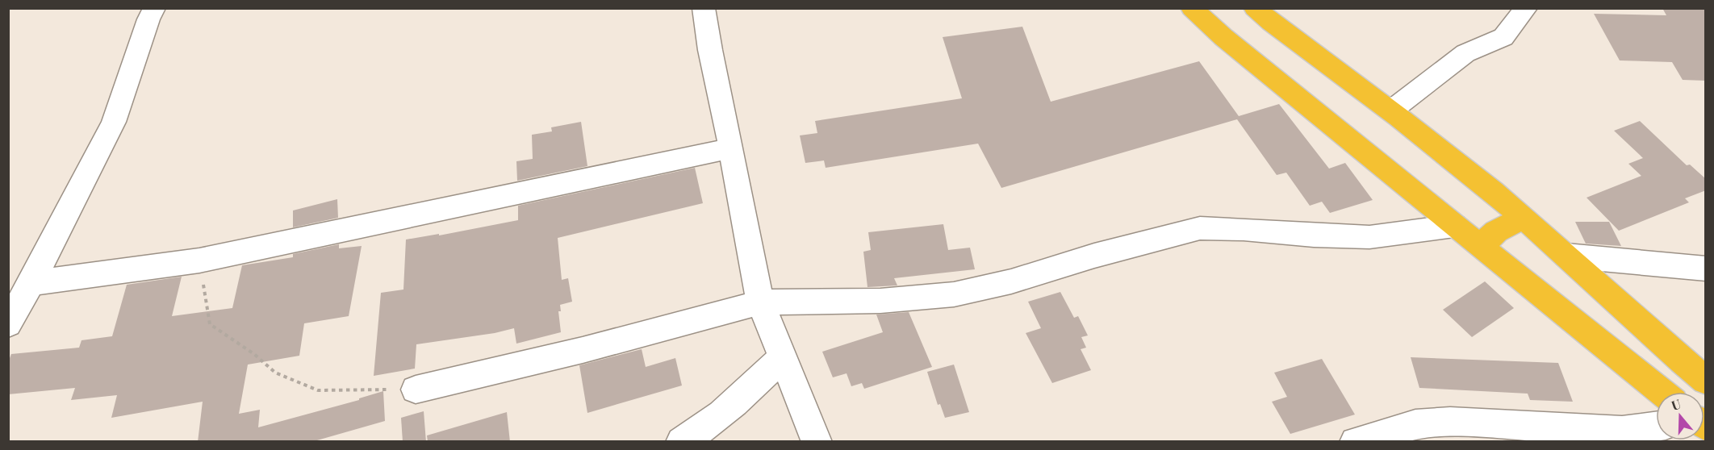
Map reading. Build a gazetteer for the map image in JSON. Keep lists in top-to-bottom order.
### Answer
{
  "north": "top"
}
